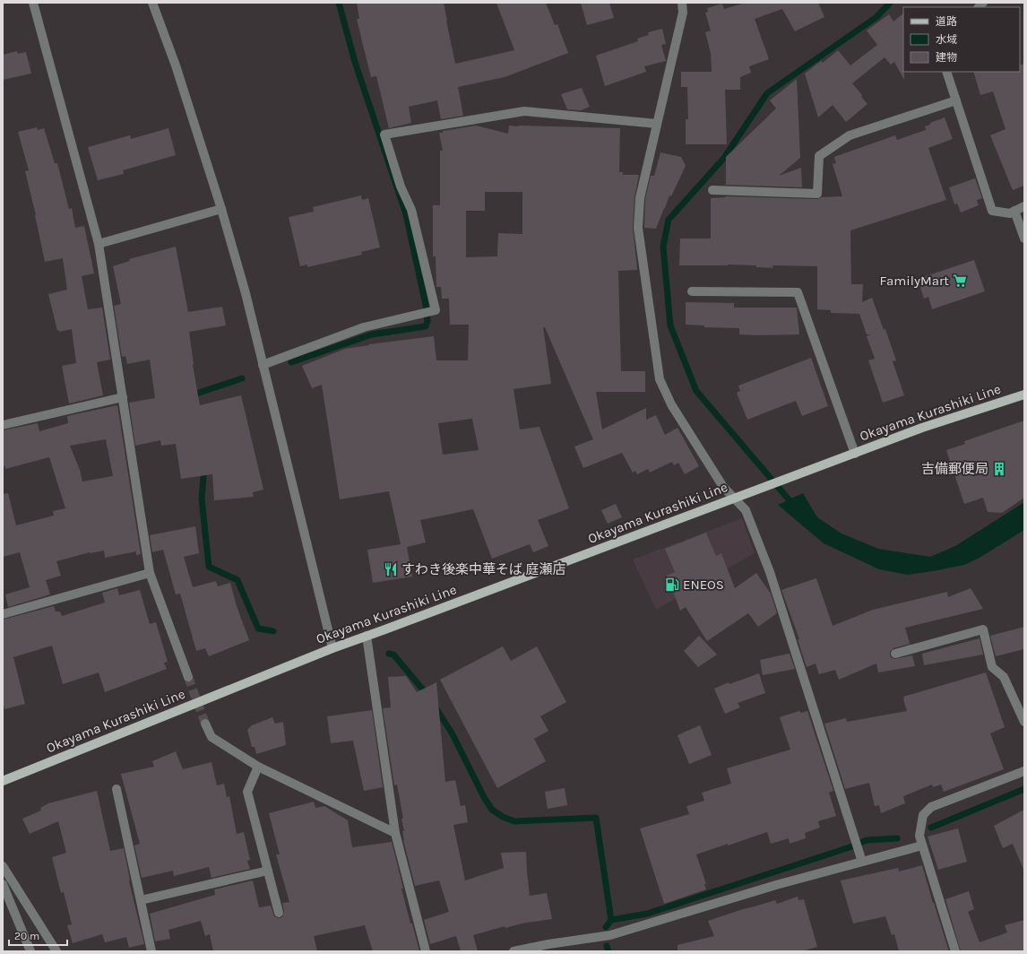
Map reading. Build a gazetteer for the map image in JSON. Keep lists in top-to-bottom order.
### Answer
{
  "streets": {
    "main road": ["Okayama Kurashiki Line"]
  },
  "places": {
    "supermarket": ["FamilyMart"],
    "building": ["吉備郵便局"],
    "restaurant": ["すわき後楽中華そば 庭瀬店"],
    "fuel station": ["ENEOS"]
  },
  "legend": ["道路", "水域", "建物"],
  "scale_bar": "20 m"
}
